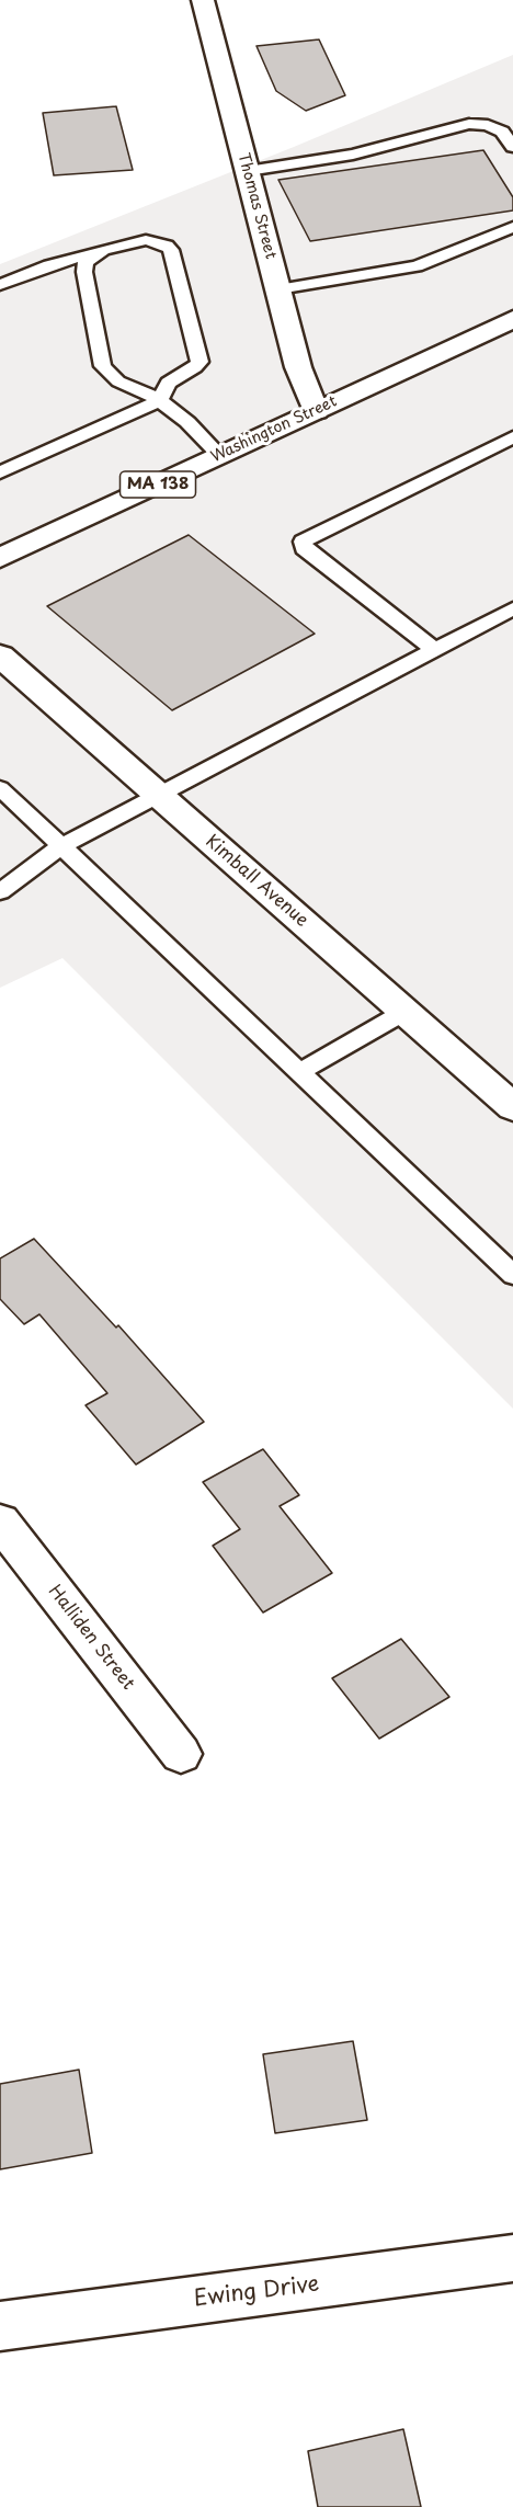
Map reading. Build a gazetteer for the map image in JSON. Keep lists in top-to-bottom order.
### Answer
{
  "streets": {
    "street": [
      "Thomas Street",
      "Washington Street",
      "MA 138",
      "Kimball Avenue",
      "Halliden Street",
      "Ewing Drive"
    ]
  },
  "crossings": [
    ["Thomas Street", "Washington Street"]
  ]
}
